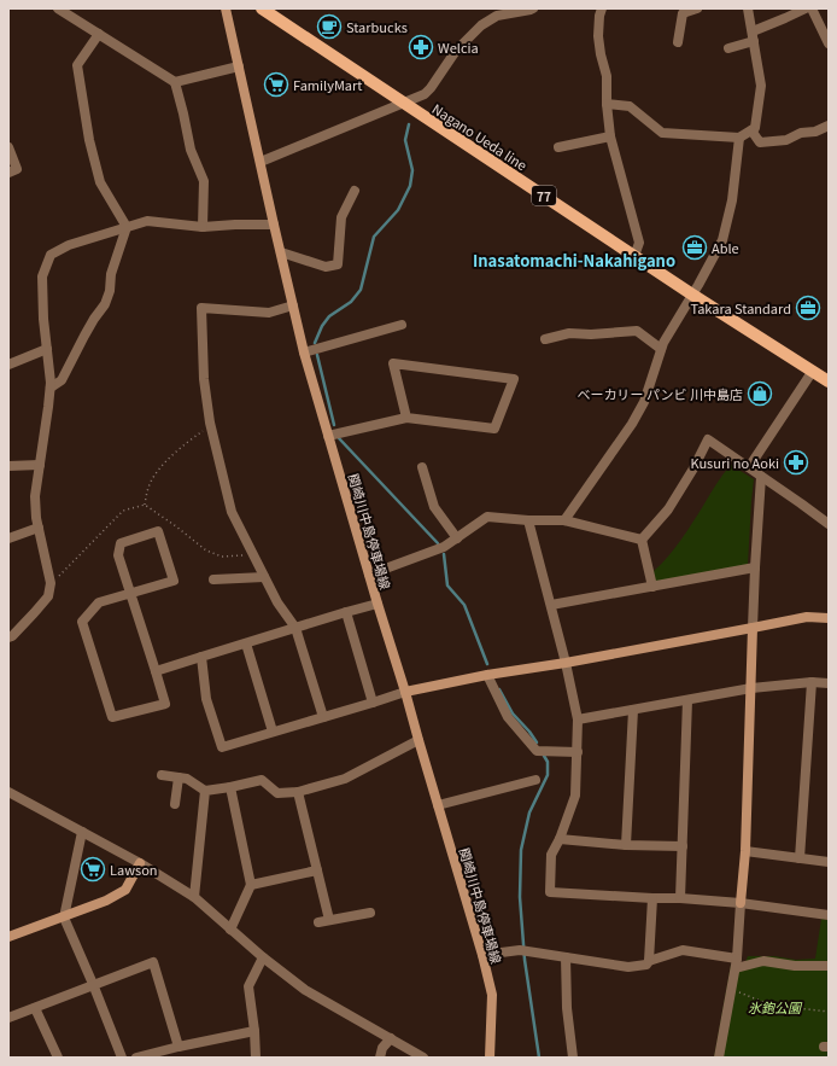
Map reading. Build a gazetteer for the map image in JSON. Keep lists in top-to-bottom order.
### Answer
{
  "streets": {
    "main road": ["Nagano Ueda line", "77", "関崎川中島停車場線"]
  },
  "districts": ["Inasatomachi-Nakahigano"],
  "parks": ["氷鉋公園"],
  "places": {
    "cafe": ["Starbucks"],
    "pharmacy": ["Welcia", "Kusuri no Aoki"],
    "supermarket": ["FamilyMart", "Lawson"],
    "office": ["Able", "Takara Standard"],
    "shop": ["ベーカリー パンビ 川中島店"]
  }
}
